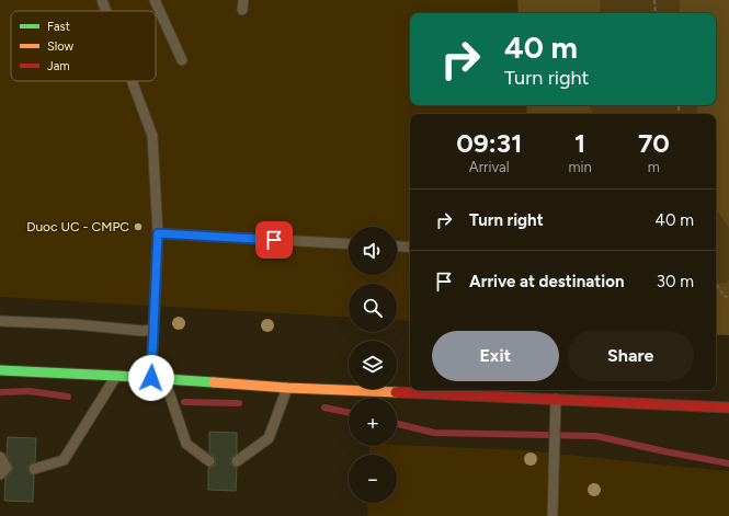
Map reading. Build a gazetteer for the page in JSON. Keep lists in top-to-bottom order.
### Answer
{
  "places": ["Duoc UC - CMPC"],
  "legend": ["Fast", "Slow", "Jam"],
  "page": {
    "turn": ["40 m", "Turn right"],
    "eta": [
      "09:31",
      "Arrival",
      "1",
      "min",
      "70",
      "m"
    ],
    "list": [
      {
        "name": "Turn right",
        "value": "40 m"
      },
      {
        "name": "Arrive at destination",
        "value": "30 m"
      }
    ],
    "map_buttons": ["+", "−"],
    "buttons": ["Exit", "Share"]
  }
}
